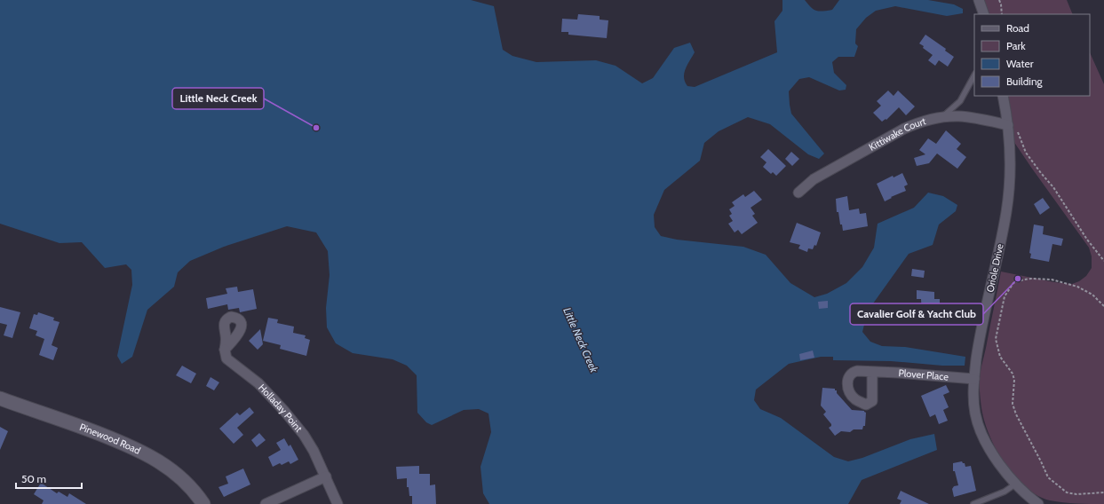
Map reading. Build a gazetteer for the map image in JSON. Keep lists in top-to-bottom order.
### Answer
{
  "streets": {
    "street": [
      "Kittiwake Court",
      "Oriole Drive",
      "Plover Place",
      "Holladay Point",
      "Pinewood Road"
    ]
  },
  "crossings": [
    ["Kittiwake Court", "Oriole Drive"],
    ["Oriole Drive", "Plover Place"]
  ],
  "water": ["Little Neck Creek"],
  "places": ["Little Neck Creek", "Cavalier Golf & Yacht Club"],
  "legend": [
    "Road",
    "Park",
    "Water",
    "Building"
  ],
  "scale_bar": "50 m"
}
